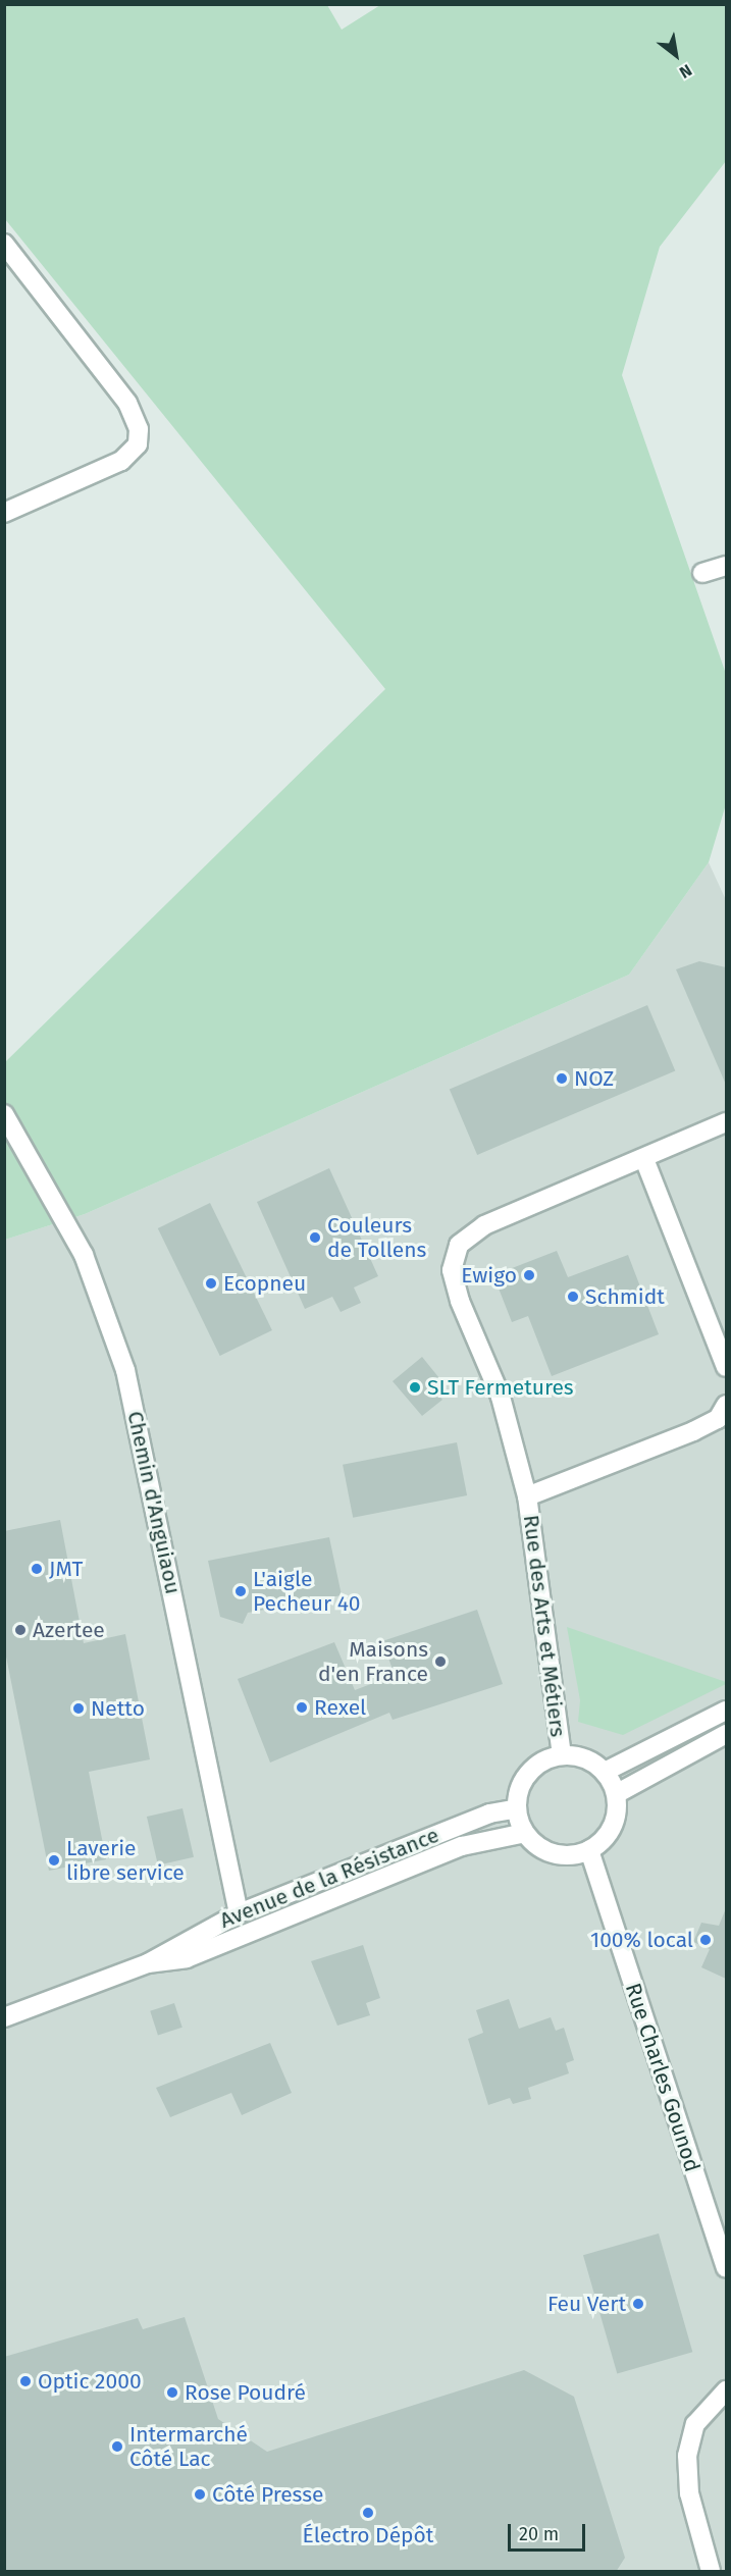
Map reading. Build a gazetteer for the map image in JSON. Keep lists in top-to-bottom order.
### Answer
{
  "streets": {
    "street": [
      "Chemin d'Anguiaou",
      "Rue des Arts et Métiers",
      "Avenue de la Résistance",
      "Rue Charles Gounod"
    ]
  },
  "crossings": [
    ["Chemin d'Anguiaou", "Avenue de la Résistance"],
    ["Rue des Arts et Métiers", "Avenue de la Résistance"],
    ["Rue des Arts et Métiers", "Rue Charles Gounod"],
    ["Avenue de la Résistance", "Rue Charles Gounod"]
  ],
  "places": [
    "NOZ",
    "Couleurs de Tollens",
    "Ewigo",
    "Ecopneu",
    "Schmidt",
    "SLT Fermetures",
    "JMT",
    "L'aigle Pecheur 40",
    "Azertee",
    "Maisons d'en France",
    "Rexel",
    "Netto",
    "Laverie libre service",
    "100% local",
    "Feu Vert",
    "Optic 2000",
    "Rose Poudré",
    "Intermarché Côté Lac",
    "Côté Presse",
    "Électro Dépôt"
  ],
  "scale_bar": "20 m",
  "north": "bottom right"
}
